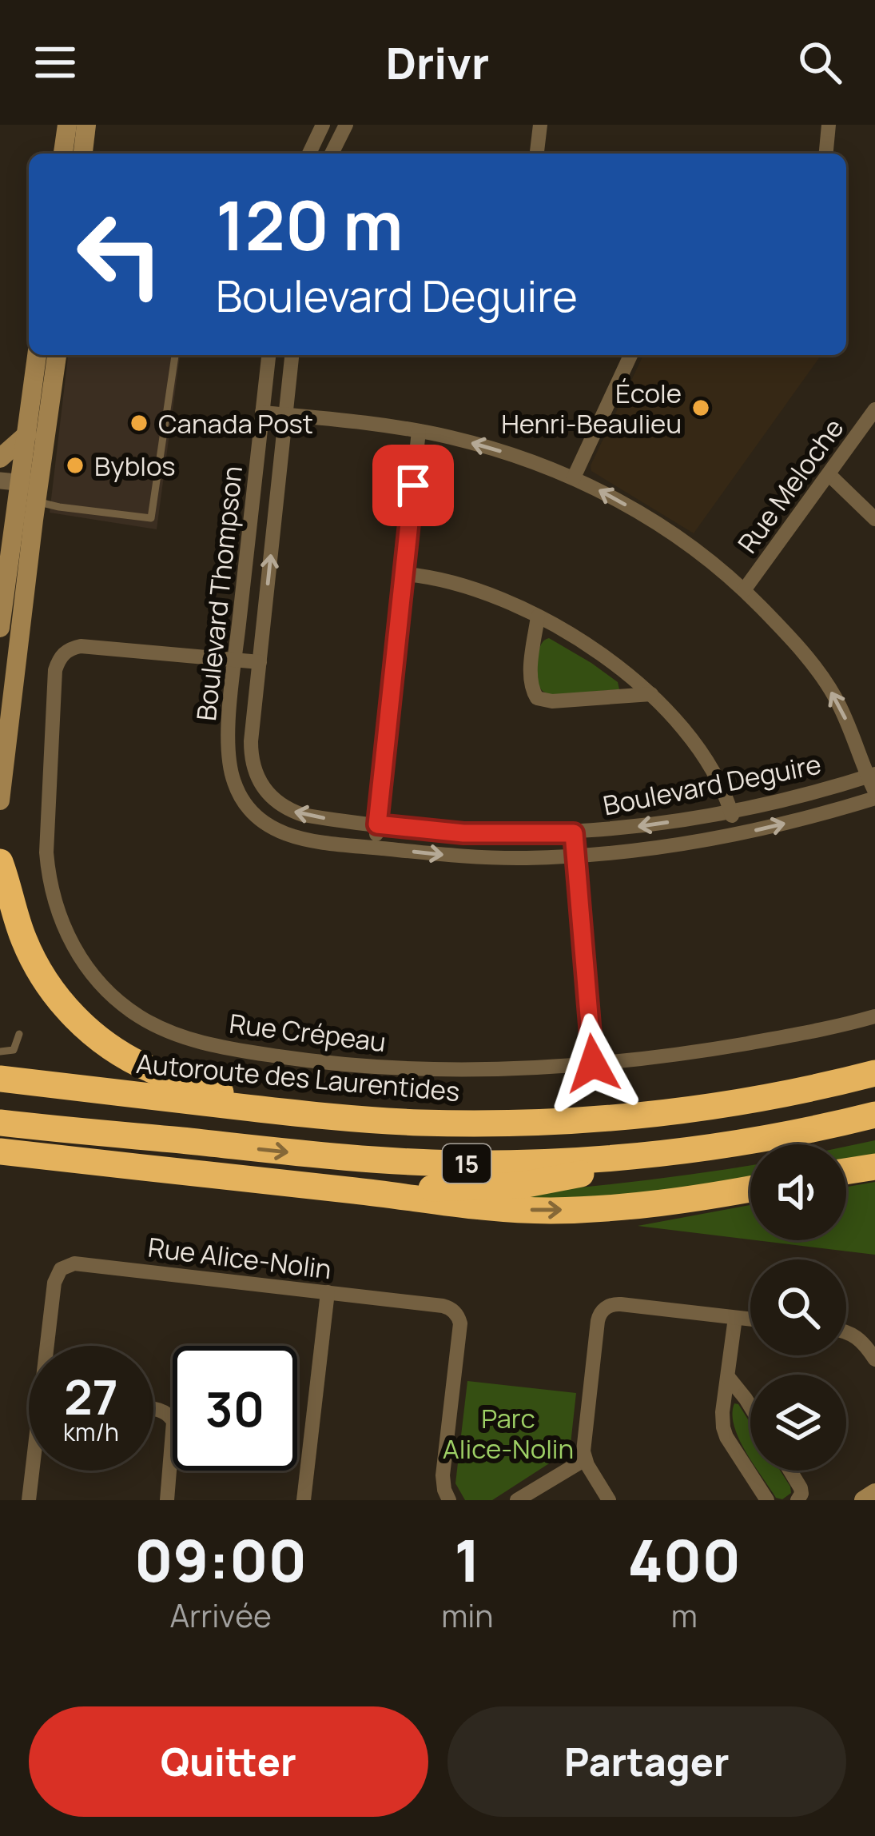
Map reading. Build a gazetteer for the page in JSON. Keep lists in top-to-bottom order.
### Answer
{
  "streets": {
    "highway": ["Autoroute des Laurentides", "15"],
    "street": [
      "Rue Meloche",
      "Boulevard Thompson",
      "Boulevard Deguire",
      "Rue Crépeau",
      "Rue Alice-Nolin"
    ]
  },
  "crossings": [
    ["Boulevard Thompson", "Boulevard Deguire"],
    ["Boulevard Thompson", "Rue Crépeau"]
  ],
  "parks": ["Parc Alice-Nolin"],
  "places": ["École Henri-Beaulieu", "Canada Post", "Byblos"],
  "page": {
    "header": "Drivr",
    "turn": ["120 m", "Boulevard Deguire"],
    "speed": "27 km/h",
    "limit": "30",
    "eta": [
      "09:00",
      "Arrivée",
      "1",
      "min",
      "400",
      "m"
    ],
    "buttons": ["Quitter", "Partager"]
  }
}
